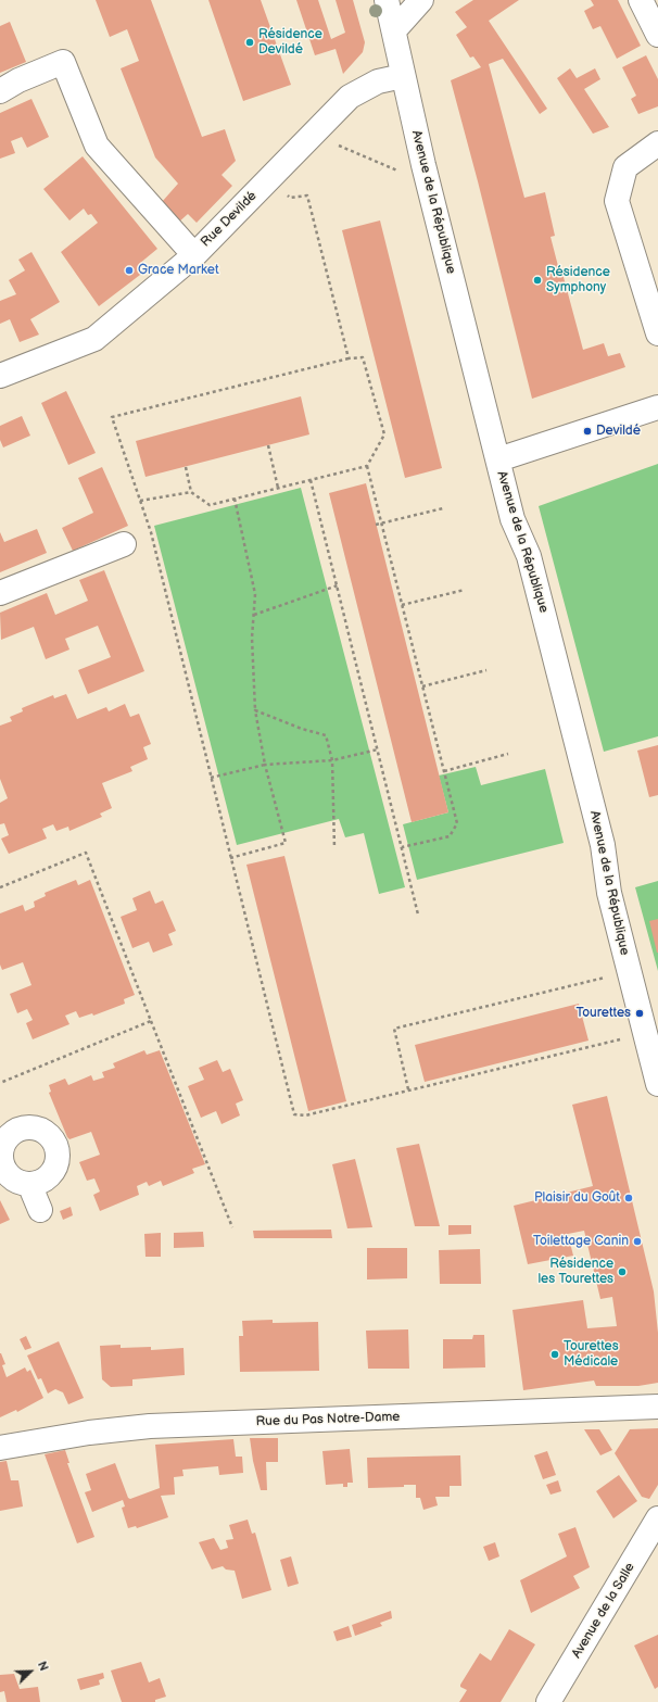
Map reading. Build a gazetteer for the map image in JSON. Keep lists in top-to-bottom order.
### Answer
{
  "streets": {
    "street": [
      "Avenue de la République",
      "Rue Devildé",
      "Rue du Pas Notre-Dame",
      "Avenue de la Salle"
    ]
  },
  "crossings": [
    ["Avenue de la République", "Rue Devildé"]
  ],
  "places": [
    "Résidence Devildé",
    "Grace Market",
    "Résidence Symphony",
    "Devildé",
    "Tourettes",
    "Plaisir du Goût",
    "Toilettage Canin",
    "Résidence les Tourettes",
    "Tourettes Médicale"
  ],
  "north": "top right"
}
